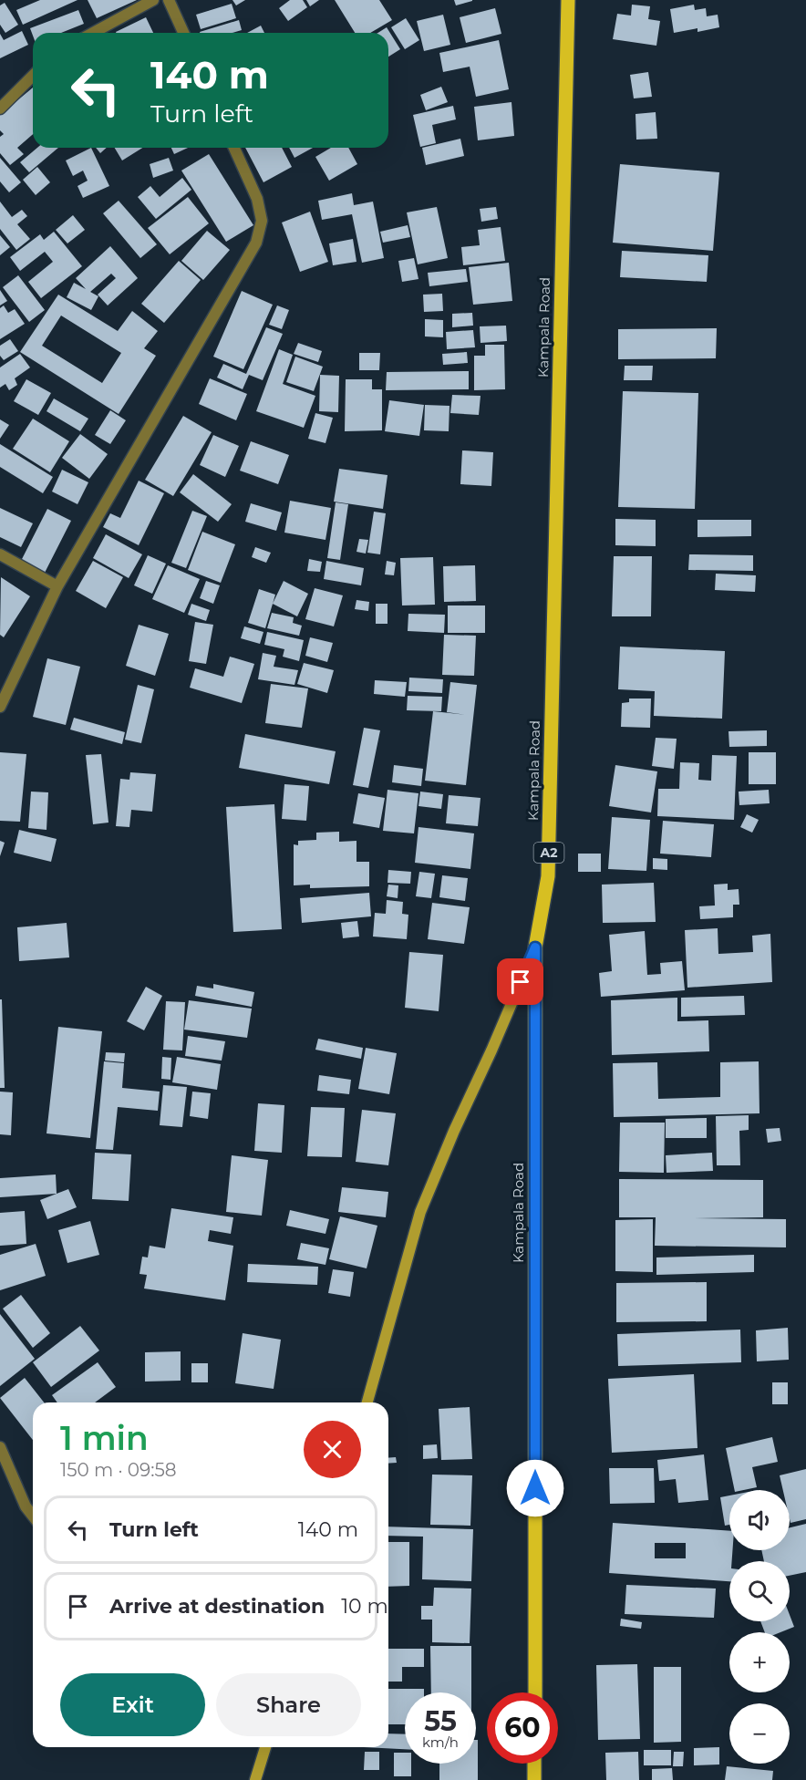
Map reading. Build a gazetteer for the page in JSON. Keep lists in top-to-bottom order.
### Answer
{
  "streets": {
    "main road": ["Kampala Road", "A2"]
  },
  "page": {
    "turn": ["140 m", "Turn left"],
    "heading": ["1 min", "150 m · 09:58"],
    "map_buttons": ["+", "−"],
    "list": [
      {
        "name": "Turn left",
        "value": "140 m"
      },
      {
        "name": "Arrive at destination",
        "value": "10 m"
      }
    ],
    "buttons": ["Exit", "Share"],
    "speed": "55 km/h",
    "limit": "60"
  }
}
